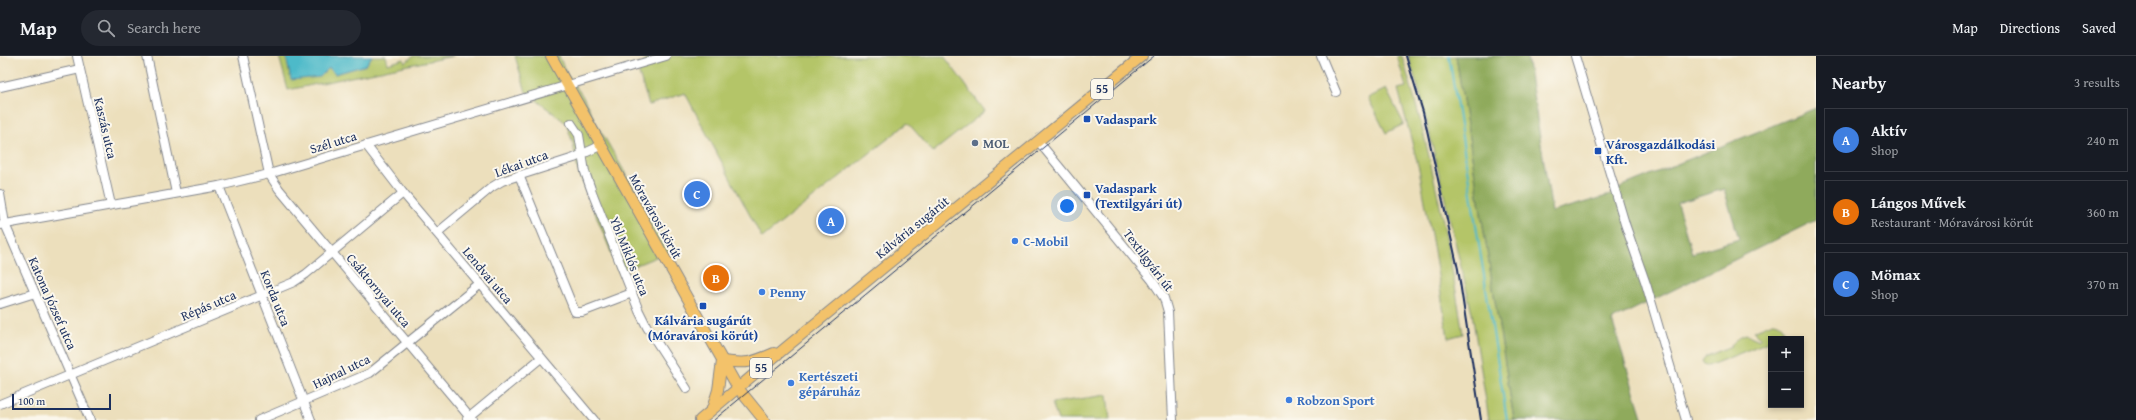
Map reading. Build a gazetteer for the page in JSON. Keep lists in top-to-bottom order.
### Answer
{
  "streets": {
    "main road": ["55", "Móravárosi körút", "Kálvária sugárút"],
    "street": [
      "Kaszás utca",
      "Szél utca",
      "Lékai utca",
      "Ybl Miklós utca",
      "Textilgyári út",
      "Lendvai utca",
      "Csáktornyai utca",
      "Korda utca",
      "Katona József utca",
      "Répás utca",
      "Hajnal utca"
    ]
  },
  "crossings": [
    ["Kaszás utca", "Szél utca"],
    ["Szél utca", "Móravárosi körút"],
    ["Szél utca", "Lendvai utca"],
    ["Szél utca", "Csáktornyai utca"],
    ["Szél utca", "Korda utca"],
    ["Szél utca", "Katona József utca"],
    ["Lékai utca", "Móravárosi körút"],
    ["Lékai utca", "Ybl Miklós utca"],
    ["Lékai utca", "Lendvai utca"],
    ["Móravárosi körút", "Kálvária sugárút"],
    ["Kálvária sugárút", "Textilgyári út"],
    ["Lendvai utca", "Répás utca"],
    ["Lendvai utca", "Hajnal utca"],
    ["Csáktornyai utca", "Répás utca"],
    ["Csáktornyai utca", "Hajnal utca"],
    ["Korda utca", "Répás utca"],
    ["Korda utca", "Hajnal utca"],
    ["Katona József utca", "Répás utca"]
  ],
  "places": {
    "transit": [
      "Vadaspark",
      "Városgazdálkodási Kft.",
      "Vadaspark (Textilgyári út)",
      "Kálvária sugárút (Móravárosi körút)"
    ],
    "other": [
      "MOL",
      "C-Mobil",
      "Penny",
      "Kertészeti gépáruház",
      "Robzon Sport"
    ]
  },
  "scale_bar": "100 m",
  "page": {
    "header": "Map",
    "search": "Search here",
    "nav": ["Map", "Directions", "Saved"],
    "heading": ["Nearby", "3 results"],
    "list": [
      {
        "mark": "A",
        "name": "Aktív",
        "note": "Shop",
        "value": "240 m"
      },
      {
        "mark": "B",
        "name": "Lángos Művek",
        "note": "Restaurant · Móravárosi körút",
        "value": "360 m"
      },
      {
        "mark": "C",
        "name": "Mömax",
        "note": "Shop",
        "value": "370 m"
      }
    ],
    "pins": ["C", "A", "B"],
    "map_buttons": ["+", "−"],
    "scale": "100 m"
  }
}
